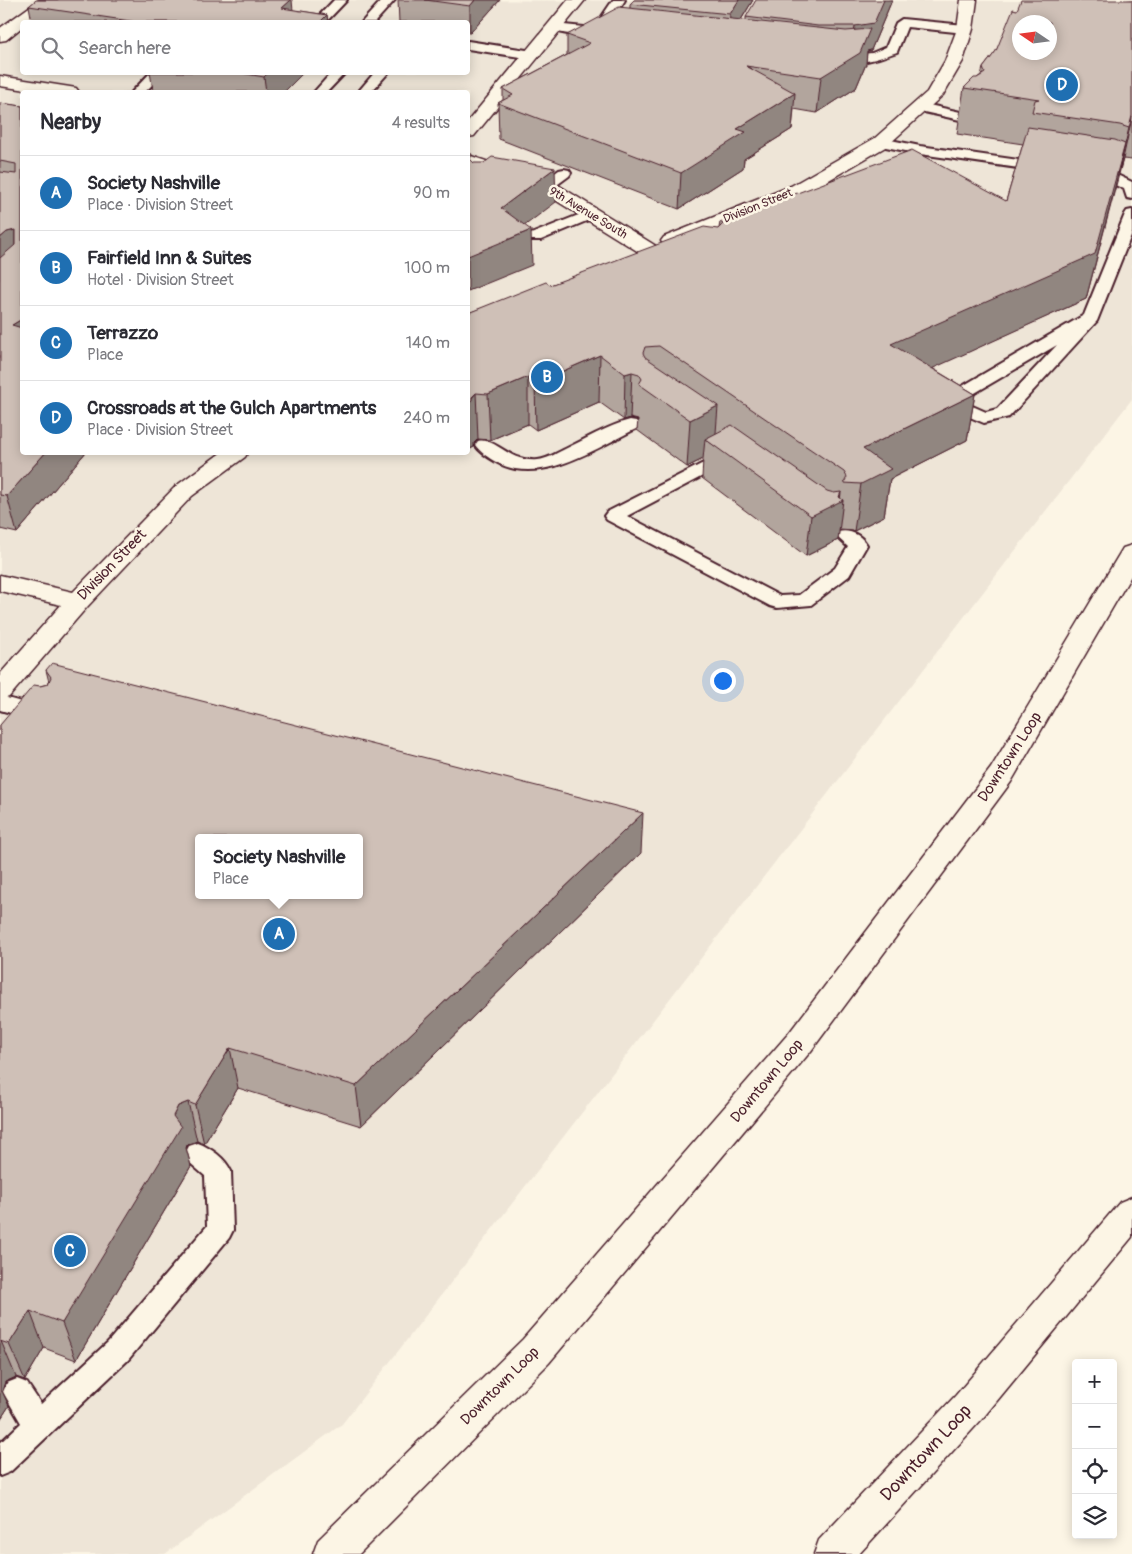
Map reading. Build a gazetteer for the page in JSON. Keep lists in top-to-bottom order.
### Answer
{
  "streets": {
    "main road": ["Division Street", "9th Avenue South", "Downtown Loop"]
  },
  "crossings": [
    ["Division Street", "9th Avenue South"]
  ],
  "north": "left",
  "page": {
    "search": "Search here",
    "pins": [
      "D",
      "B",
      "A",
      "C"
    ],
    "heading": ["Nearby", "4 results"],
    "list": [
      {
        "mark": "A",
        "name": "Society Nashville",
        "note": "Place · Division Street",
        "value": "90 m"
      },
      {
        "mark": "B",
        "name": "Fairfield Inn & Suites",
        "note": "Hotel · Division Street",
        "value": "100 m"
      },
      {
        "mark": "C",
        "name": "Terrazzo",
        "note": "Place",
        "value": "140 m"
      },
      {
        "mark": "D",
        "name": "Crossroads at the Gulch Apartments",
        "note": "Place · Division Street",
        "value": "240 m"
      }
    ],
    "popup": ["Society Nashville", "Place"],
    "map_buttons": ["+", "−"]
  }
}
